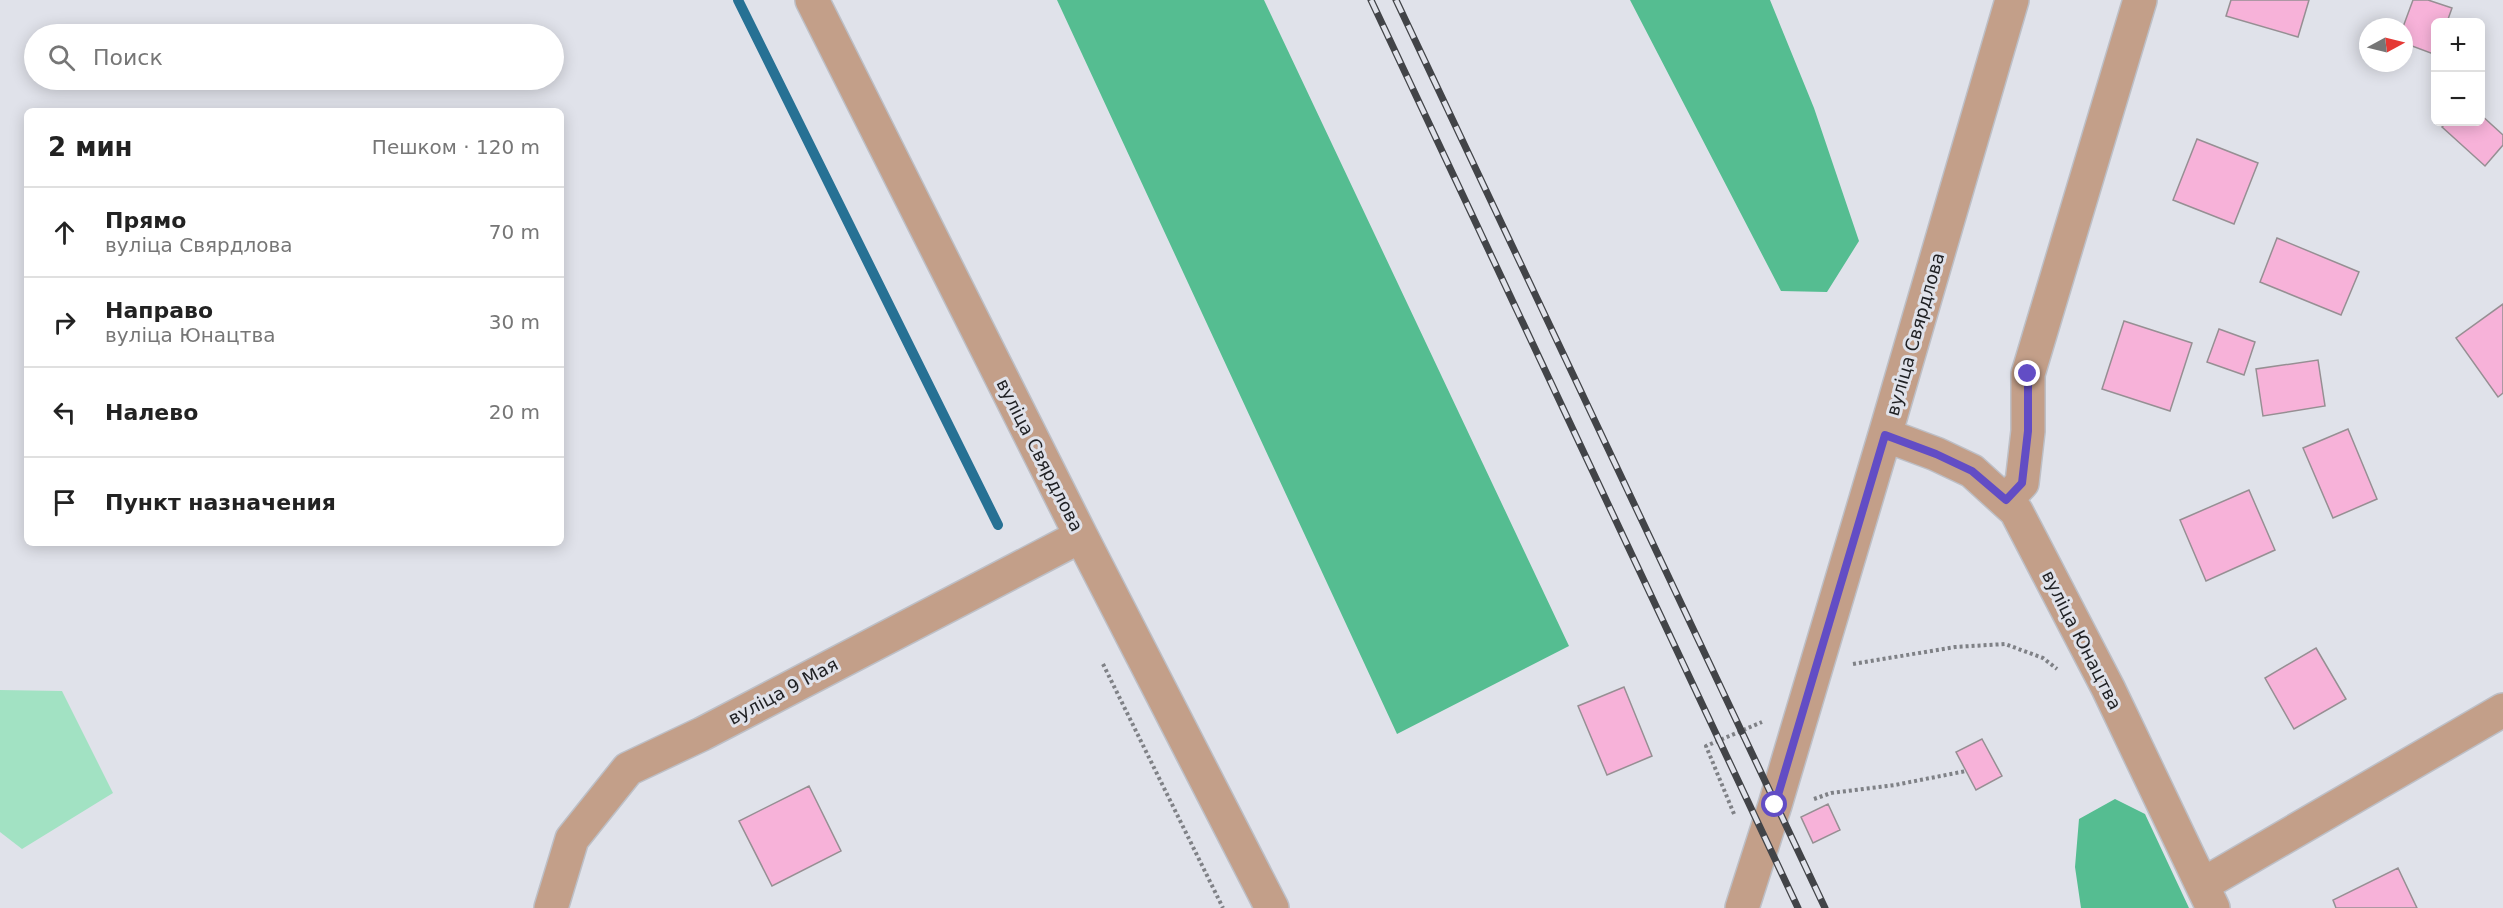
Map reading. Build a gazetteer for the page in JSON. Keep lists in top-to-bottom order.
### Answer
{
  "streets": {
    "street": ["вуліца Свярдлова", "вуліца Юнацтва", "вуліца 9 Мая"]
  },
  "crossings": [
    ["вуліца Свярдлова", "вуліца Юнацтва"],
    ["вуліца Свярдлова", "вуліца 9 Мая"]
  ],
  "north": "right",
  "page": {
    "map_buttons": ["+", "−"],
    "search": "Поиск",
    "heading": ["2 мин", "Пешком · 120 m"],
    "list": [
      ["Прямо", "вуліца Свярдлова", "70 m"],
      ["Направо", "вуліца Юнацтва", "30 m"],
      ["Налево", "20 m"],
      "Пункт назначения"
    ]
  }
}
